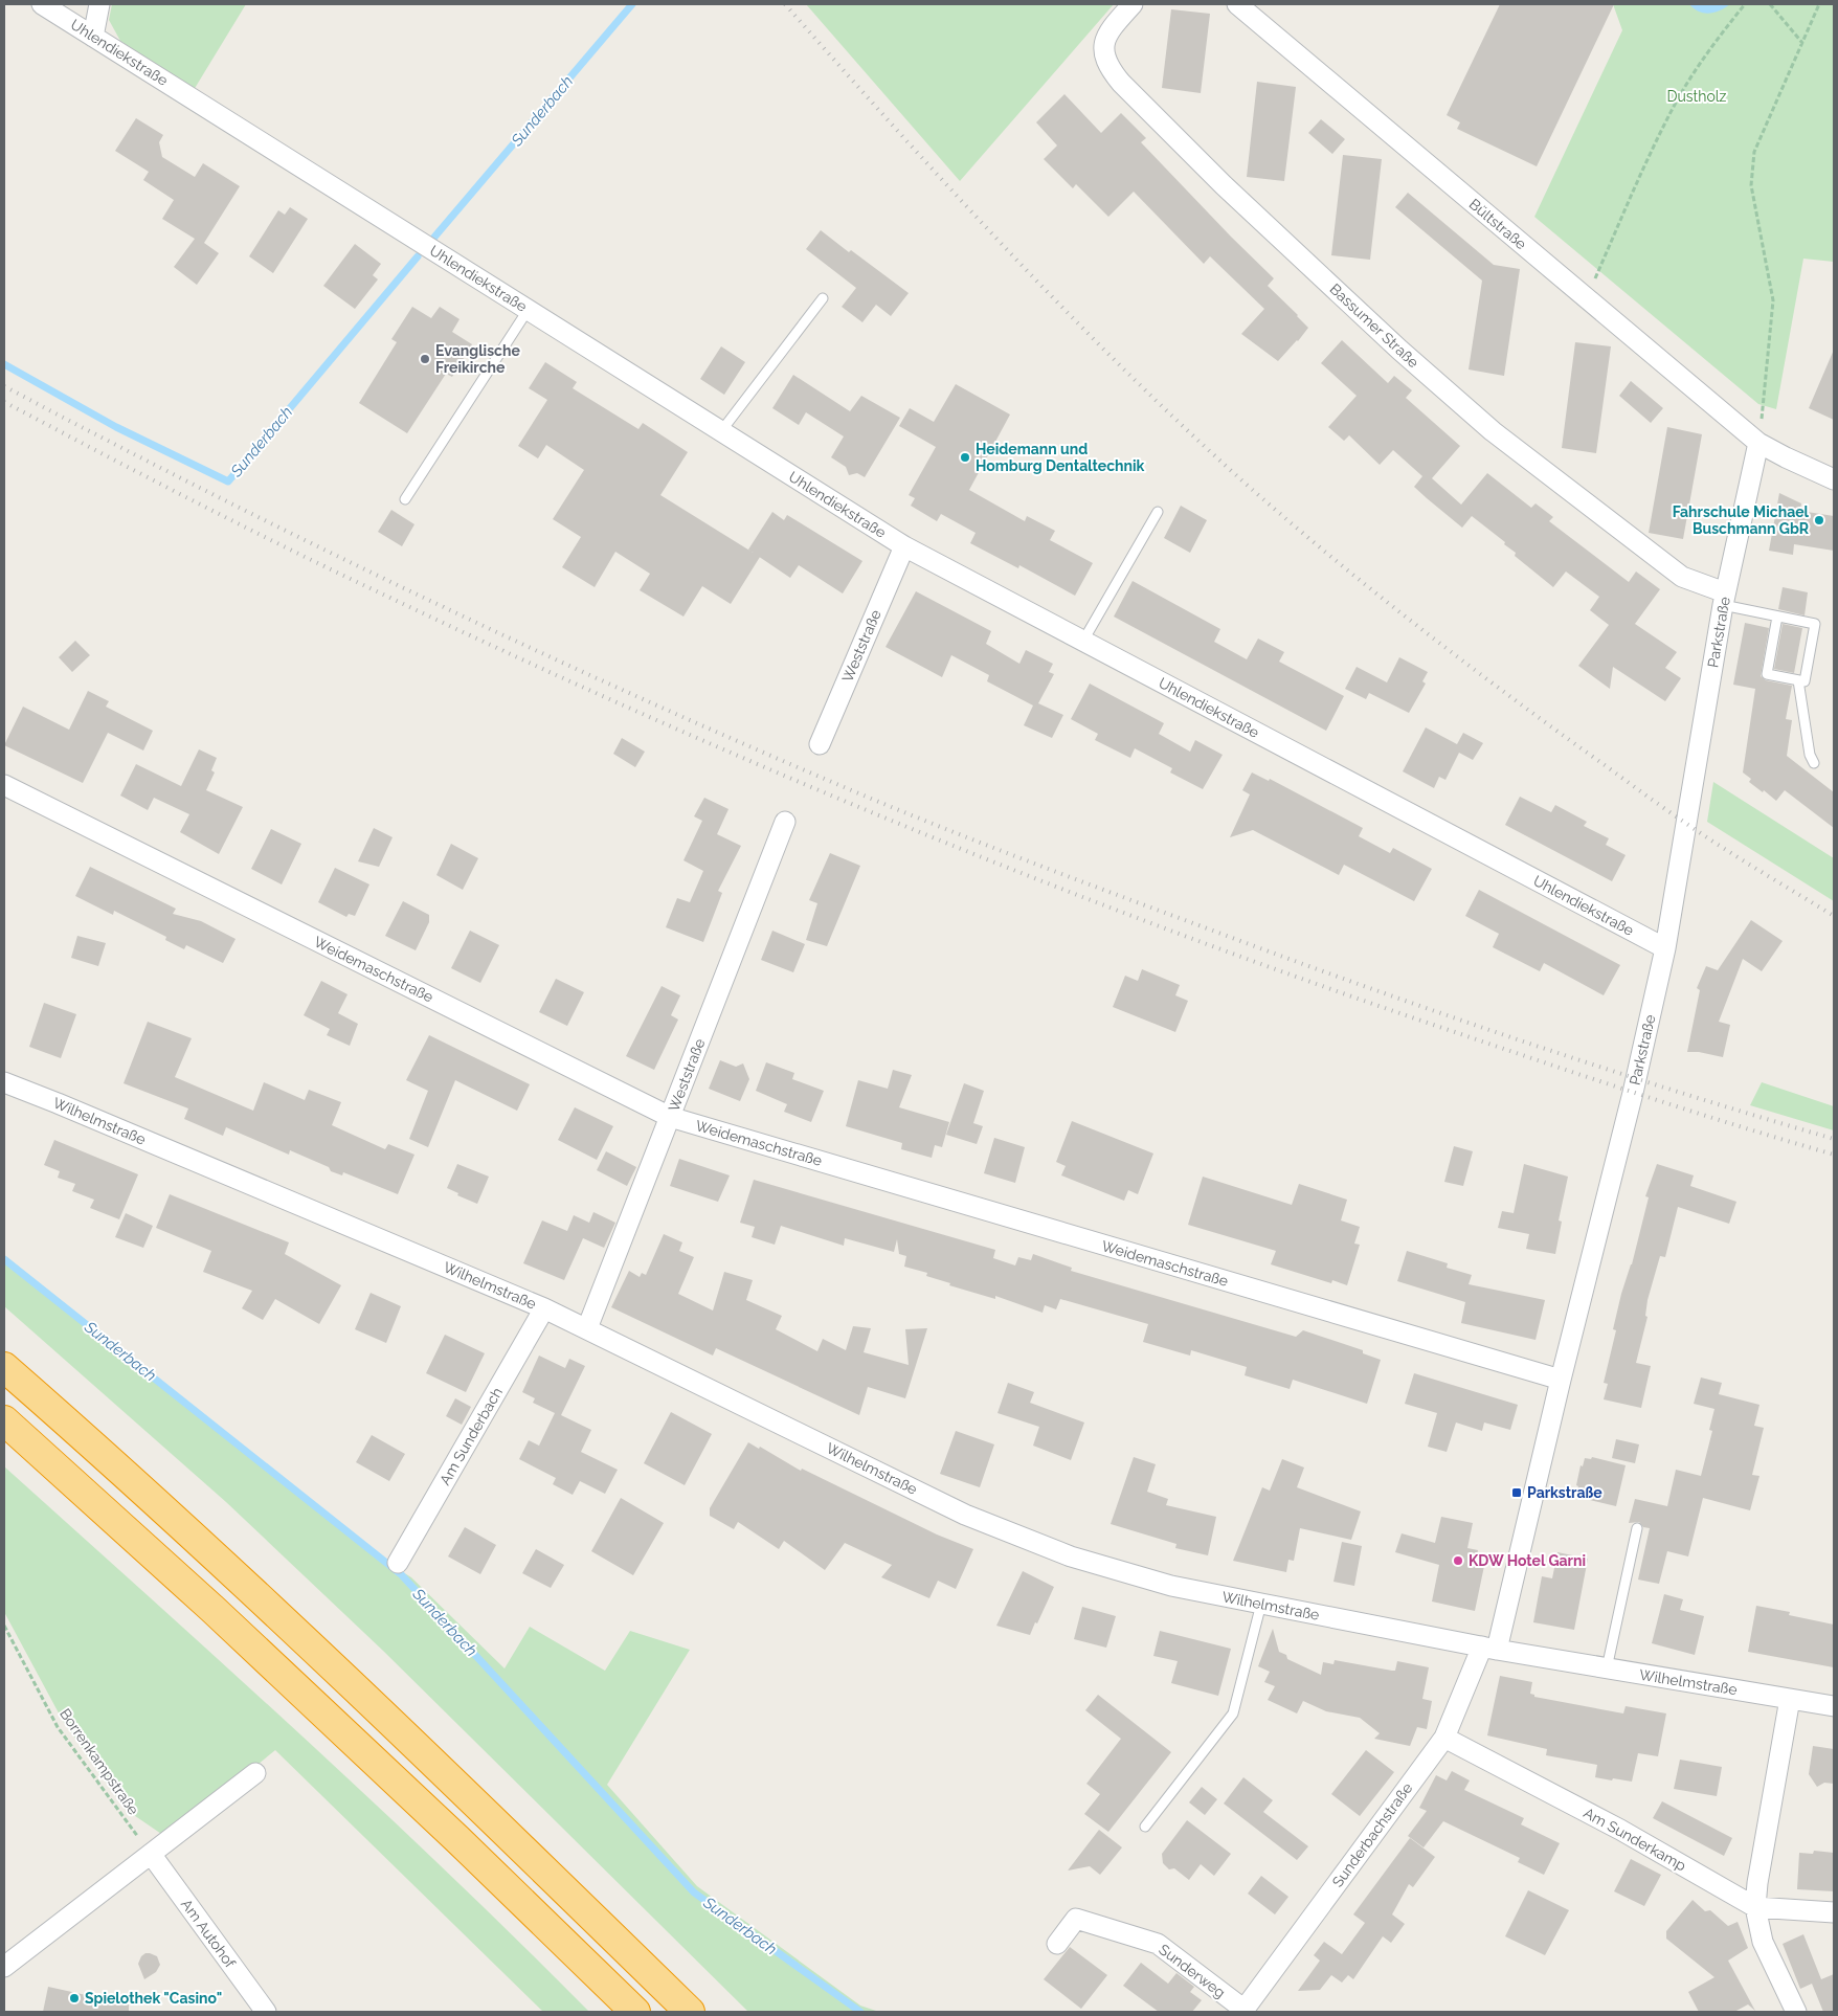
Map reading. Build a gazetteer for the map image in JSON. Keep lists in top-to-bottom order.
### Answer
{
  "streets": {
    "street": [
      "Uhlendiekstraße",
      "Bültstraße",
      "Bassumer Straße",
      "Parkstraße",
      "Weststraße",
      "Weidemaschstraße",
      "Wilhelmstraße",
      "Am Sunderbach",
      "Sunderbachstraße",
      "Am Sunderkamp",
      "Am Autohof",
      "Sunderweg"
    ],
    "path": ["Borrenkampstraße"]
  },
  "crossings": [
    ["Uhlendiekstraße", "Parkstraße"],
    ["Uhlendiekstraße", "Weststraße"],
    ["Bültstraße", "Parkstraße"],
    ["Bassumer Straße", "Parkstraße"],
    ["Parkstraße", "Weidemaschstraße"],
    ["Parkstraße", "Wilhelmstraße"],
    ["Parkstraße", "Sunderbachstraße"],
    ["Weststraße", "Weidemaschstraße"],
    ["Weststraße", "Wilhelmstraße"],
    ["Wilhelmstraße", "Am Sunderbach"],
    ["Wilhelmstraße", "Sunderbachstraße"],
    ["Borrenkampstraße", "Am Autohof"],
    ["Sunderbachstraße", "Am Sunderkamp"],
    ["Sunderbachstraße", "Sunderweg"]
  ],
  "water": ["Sunderbach"],
  "parks": ["Dustholz"],
  "places": {
    "other": [
      "Evanglische Freikirche",
      "Heidemann und Homburg Dentaltechnik",
      "Fahrschule Michael Buschmann GbR",
      "KDW Hotel Garni",
      "Spielothek \"Casino\""
    ],
    "transit": ["Parkstraße"]
  }
}
